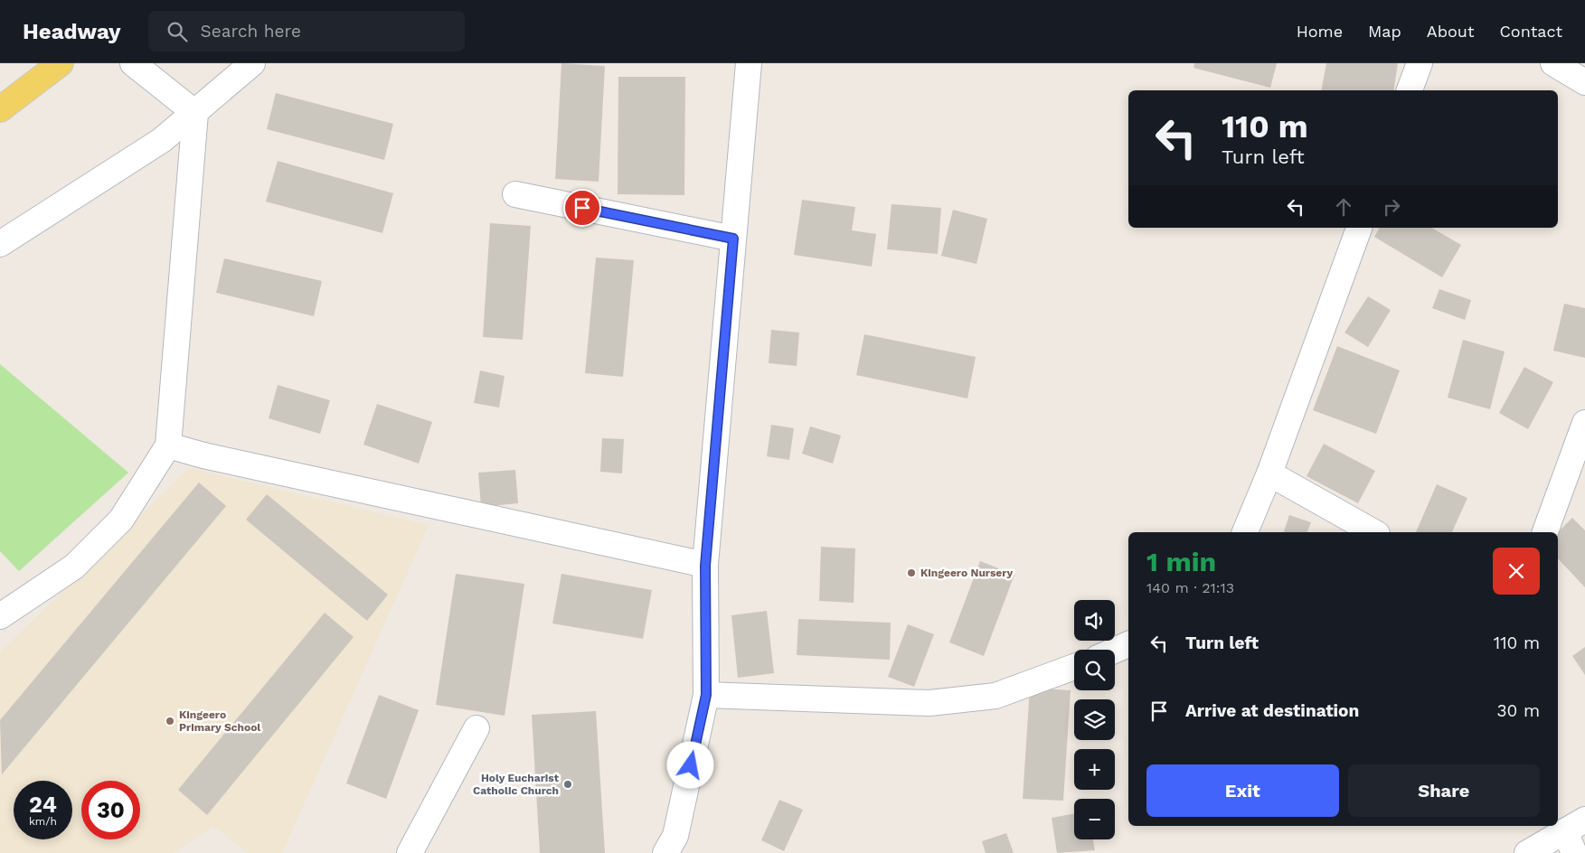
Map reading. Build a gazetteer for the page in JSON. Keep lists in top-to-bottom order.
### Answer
{
  "places": ["Kingeero Nursery", "Kingeero Primary School", "Holy Eucharist Catholic Church"],
  "page": {
    "header": "Headway",
    "search": "Search here",
    "nav": [
      "Home",
      "Map",
      "About",
      "Contact"
    ],
    "turn": ["110 m", "Turn left"],
    "heading": ["1 min", "140 m · 21:13"],
    "map_buttons": ["+", "−"],
    "list": [
      {
        "name": "Turn left",
        "value": "110 m"
      },
      {
        "name": "Arrive at destination",
        "value": "30 m"
      }
    ],
    "buttons": ["Exit", "Share"],
    "speed": "24 km/h",
    "limit": "30"
  }
}
